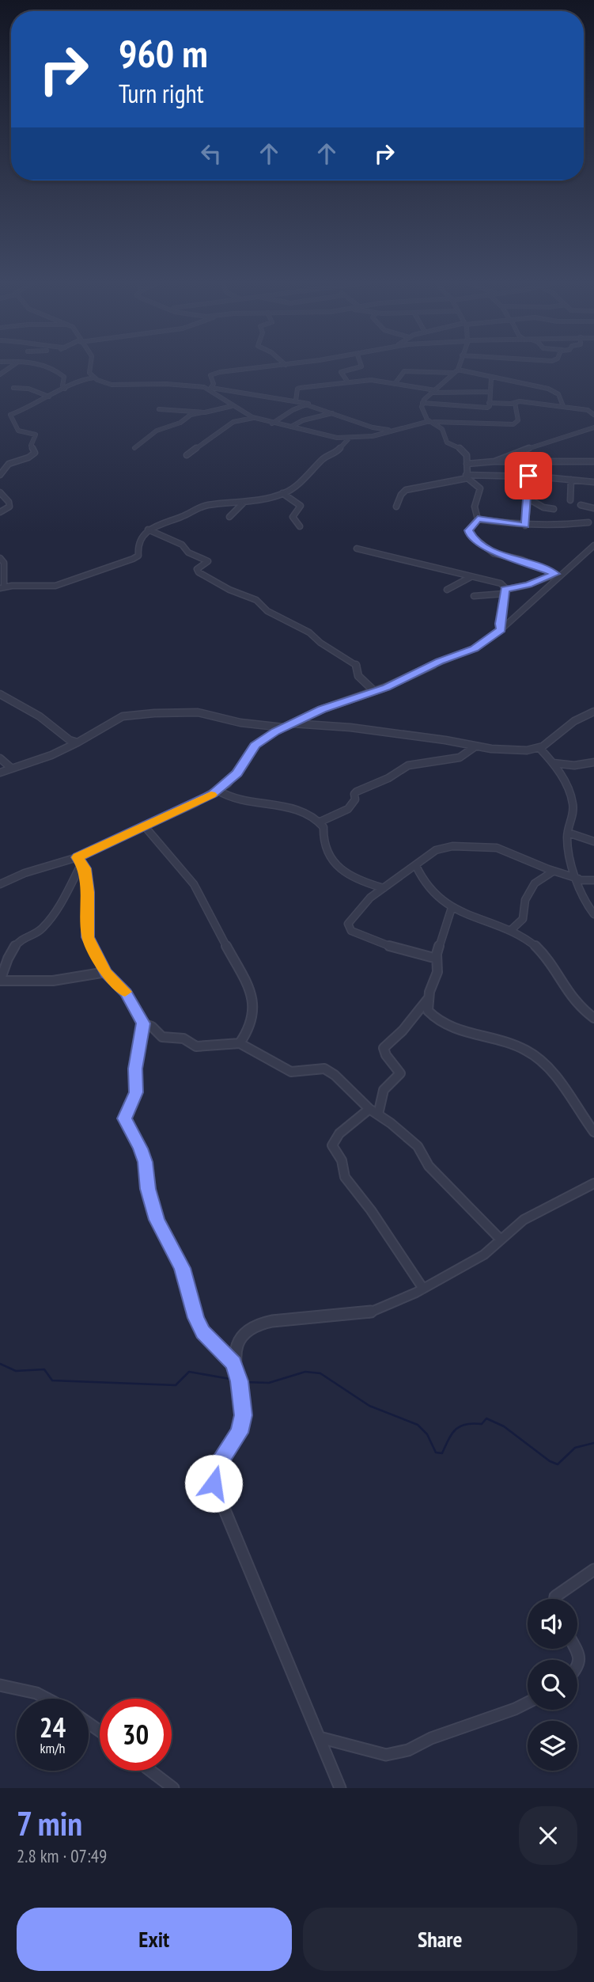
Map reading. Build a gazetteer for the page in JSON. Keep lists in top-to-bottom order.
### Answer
{
  "page": {
    "turn": ["960 m", "Turn right"],
    "speed": "24 km/h",
    "limit": "30",
    "heading": ["7 min", "2.8 km · 07:49"],
    "buttons": ["Exit", "Share"]
  }
}
